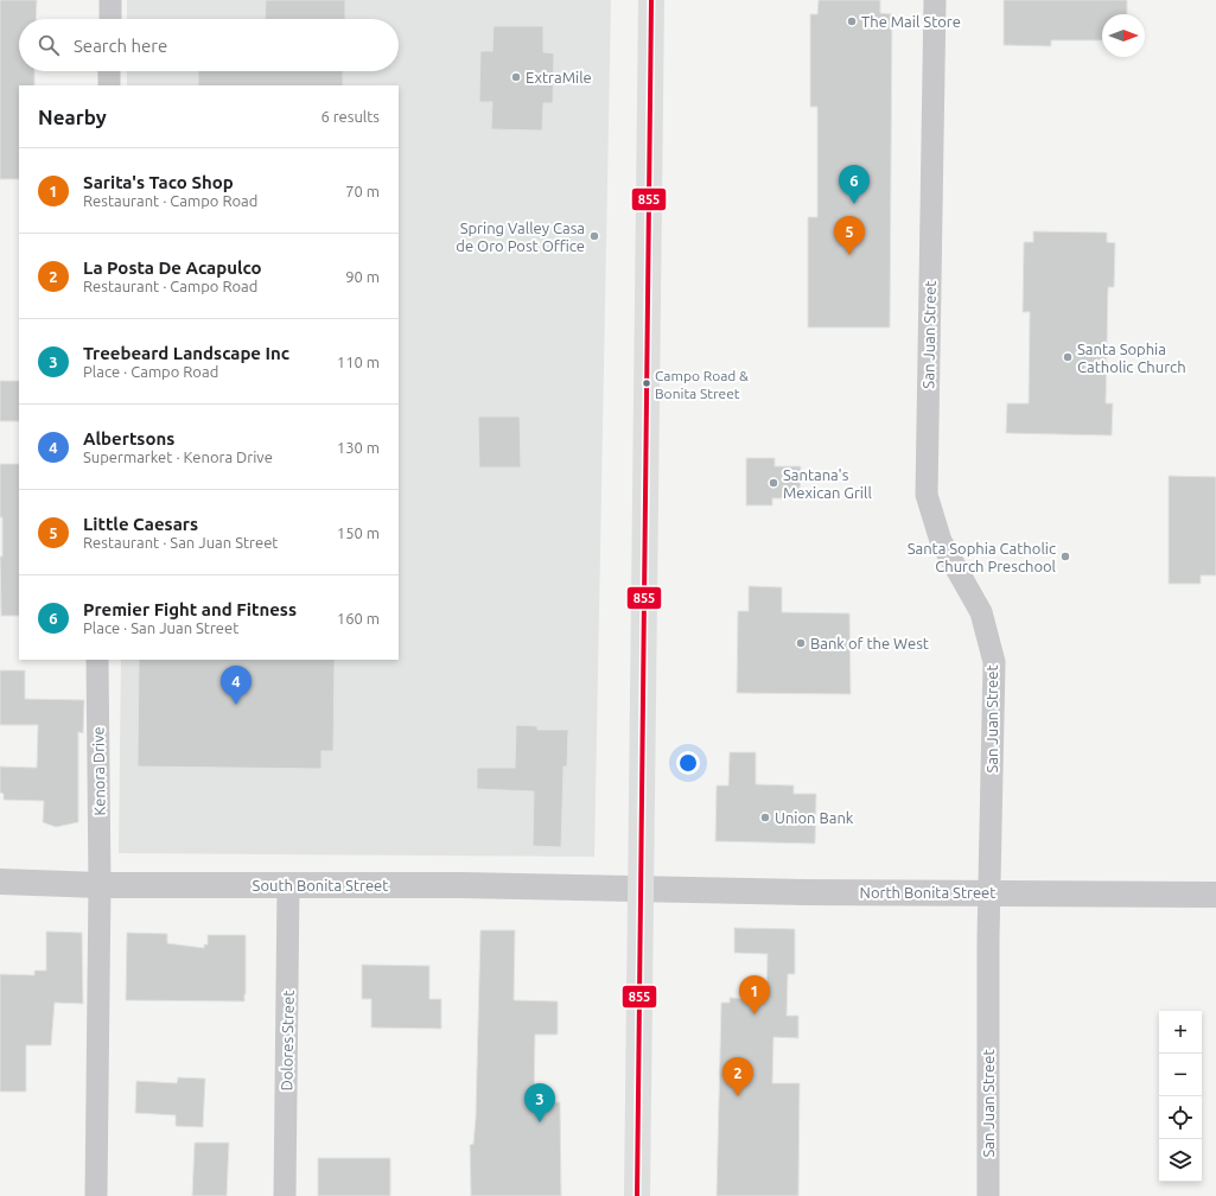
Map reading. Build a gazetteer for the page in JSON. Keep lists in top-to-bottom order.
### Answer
{
  "streets": {
    "street": [
      "San Juan Street",
      "Kenora Drive",
      "South Bonita Street",
      "North Bonita Street",
      "Dolores Street"
    ]
  },
  "crossings": [
    ["San Juan Street", "North Bonita Street"],
    ["Kenora Drive", "South Bonita Street"],
    ["South Bonita Street", "North Bonita Street"],
    ["South Bonita Street", "Dolores Street"]
  ],
  "places": [
    "The Mail Store",
    "ExtraMile",
    "Spring Valley Casa de Oro Post Office",
    "Santa Sophia Catholic Church",
    "Campo Road & Bonita Street",
    "Santana's Mexican Grill",
    "Santa Sophia Catholic Church Preschool",
    "Bank of the West",
    "Union Bank"
  ],
  "lines": ["transit line 855"],
  "north": "right",
  "page": {
    "search": "Search here",
    "heading": ["Nearby", "6 results"],
    "list": [
      {
        "mark": "1",
        "name": "Sarita's Taco Shop",
        "note": "Restaurant · Campo Road",
        "value": "70 m"
      },
      {
        "mark": "2",
        "name": "La Posta De Acapulco",
        "note": "Restaurant · Campo Road",
        "value": "90 m"
      },
      {
        "mark": "3",
        "name": "Treebeard Landscape Inc",
        "note": "Place · Campo Road",
        "value": "110 m"
      },
      {
        "mark": "4",
        "name": "Albertsons",
        "note": "Supermarket · Kenora Drive",
        "value": "130 m"
      },
      {
        "mark": "5",
        "name": "Little Caesars",
        "note": "Restaurant · San Juan Street",
        "value": "150 m"
      },
      {
        "mark": "6",
        "name": "Premier Fight and Fitness",
        "note": "Place · San Juan Street",
        "value": "160 m"
      }
    ],
    "pins": [
      "6",
      "5",
      "4",
      "1",
      "2",
      "3"
    ],
    "map_buttons": ["+", "−"]
  }
}
